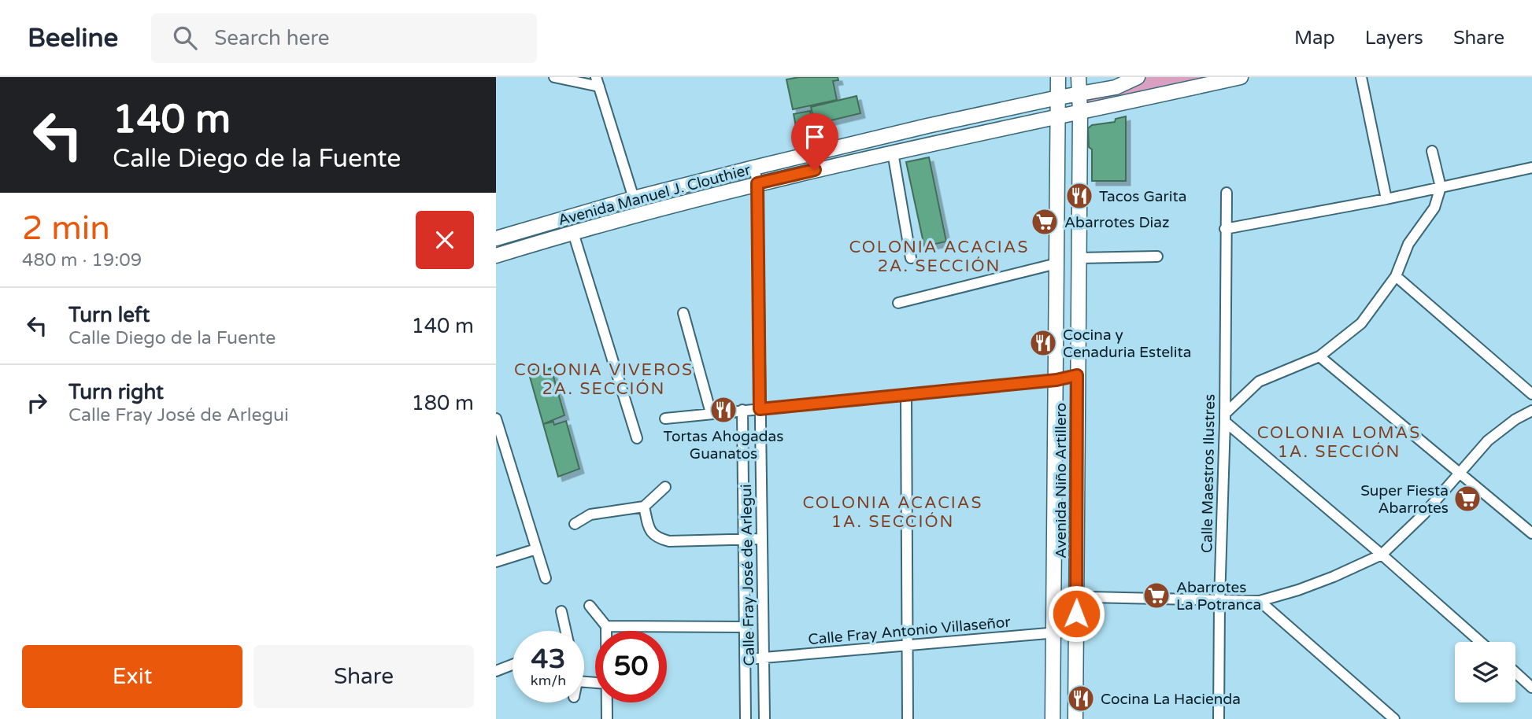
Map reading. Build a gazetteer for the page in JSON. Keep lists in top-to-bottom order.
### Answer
{
  "streets": {
    "main road": ["Avenida Manuel J. Clouthier", "Avenida Niño Artillero"],
    "street": ["Calle Maestros Ilustres", "Calle Fray José de Arlegui", "Calle Fray Antonio Villaseñor"]
  },
  "crossings": [
    ["Avenida Manuel J. Clouthier", "Avenida Niño Artillero"],
    ["Avenida Manuel J. Clouthier", "Calle Fray José de Arlegui"],
    ["Avenida Niño Artillero", "Calle Fray Antonio Villaseñor"],
    ["Calle Fray José de Arlegui", "Calle Fray Antonio Villaseñor"]
  ],
  "districts": [
    "COLONIA ACACIAS 2A. SECCIÓN",
    "COLONIA VIVEROS 2A. SECCIÓN",
    "COLONIA LOMAS 1A. SECCIÓN",
    "COLONIA ACACIAS 1A. SECCIÓN"
  ],
  "places": {
    "restaurant": [
      "Tacos Garita",
      "Cocina y Cenaduria Estelita",
      "Tortas Ahogadas Guanatos",
      "Cocina La Hacienda"
    ],
    "supermarket": ["Abarrotes Diaz", "Super Fiesta Abarrotes", "Abarrotes La Potranca"]
  },
  "page": {
    "header": "Beeline",
    "search": "Search here",
    "nav": ["Map", "Layers", "Share"],
    "turn": ["140 m", "Calle Diego de la Fuente"],
    "heading": ["2 min", "480 m · 19:09"],
    "list": [
      {
        "name": "Turn left",
        "note": "Calle Diego de la Fuente",
        "value": "140 m"
      },
      {
        "name": "Turn right",
        "note": "Calle Fray José de Arlegui",
        "value": "180 m"
      }
    ],
    "speed": "43 km/h",
    "limit": "50",
    "buttons": ["Exit", "Share"]
  }
}
